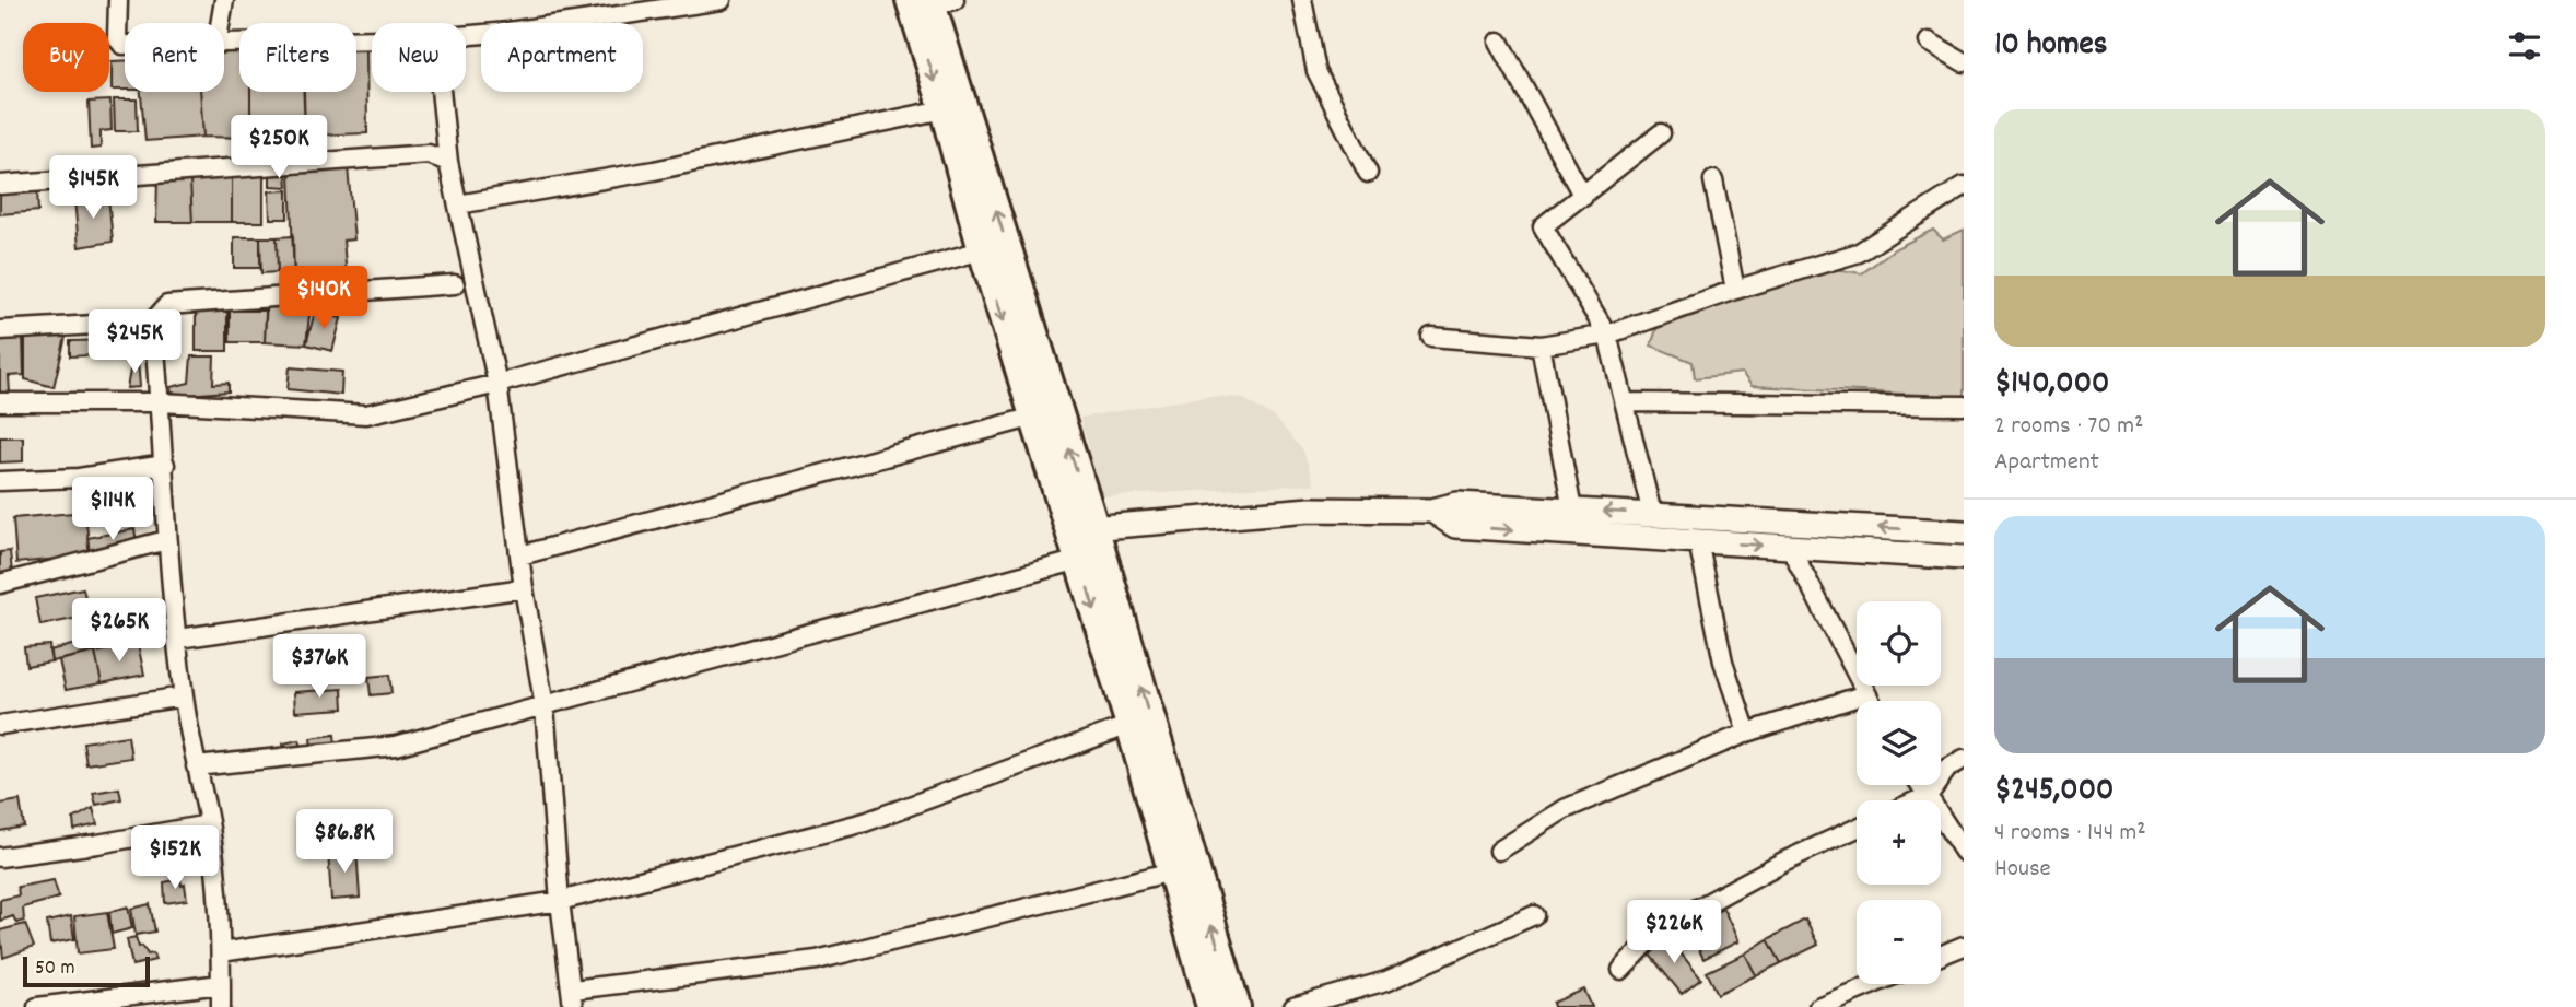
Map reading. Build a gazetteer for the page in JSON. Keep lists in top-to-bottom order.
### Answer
{
  "scale_bar": "50 m",
  "page": {
    "heading": "10 homes",
    "chip": [
      "Buy",
      "Rent",
      "Filters",
      "New",
      "Apartment"
    ],
    "list": [
      {
        "name": "$140,000",
        "note": "2 rooms · 70 m² · Apartment"
      },
      {
        "name": "$245,000",
        "note": "4 rooms · 144 m² · House"
      }
    ],
    "price": [
      "$250K",
      "$145K",
      "$140K",
      "$245K",
      "$114K",
      "$265K",
      "$376K",
      "$86.8K",
      "$152K",
      "$226K"
    ],
    "map_buttons": ["+", "−"],
    "scale": "50 m"
  }
}
